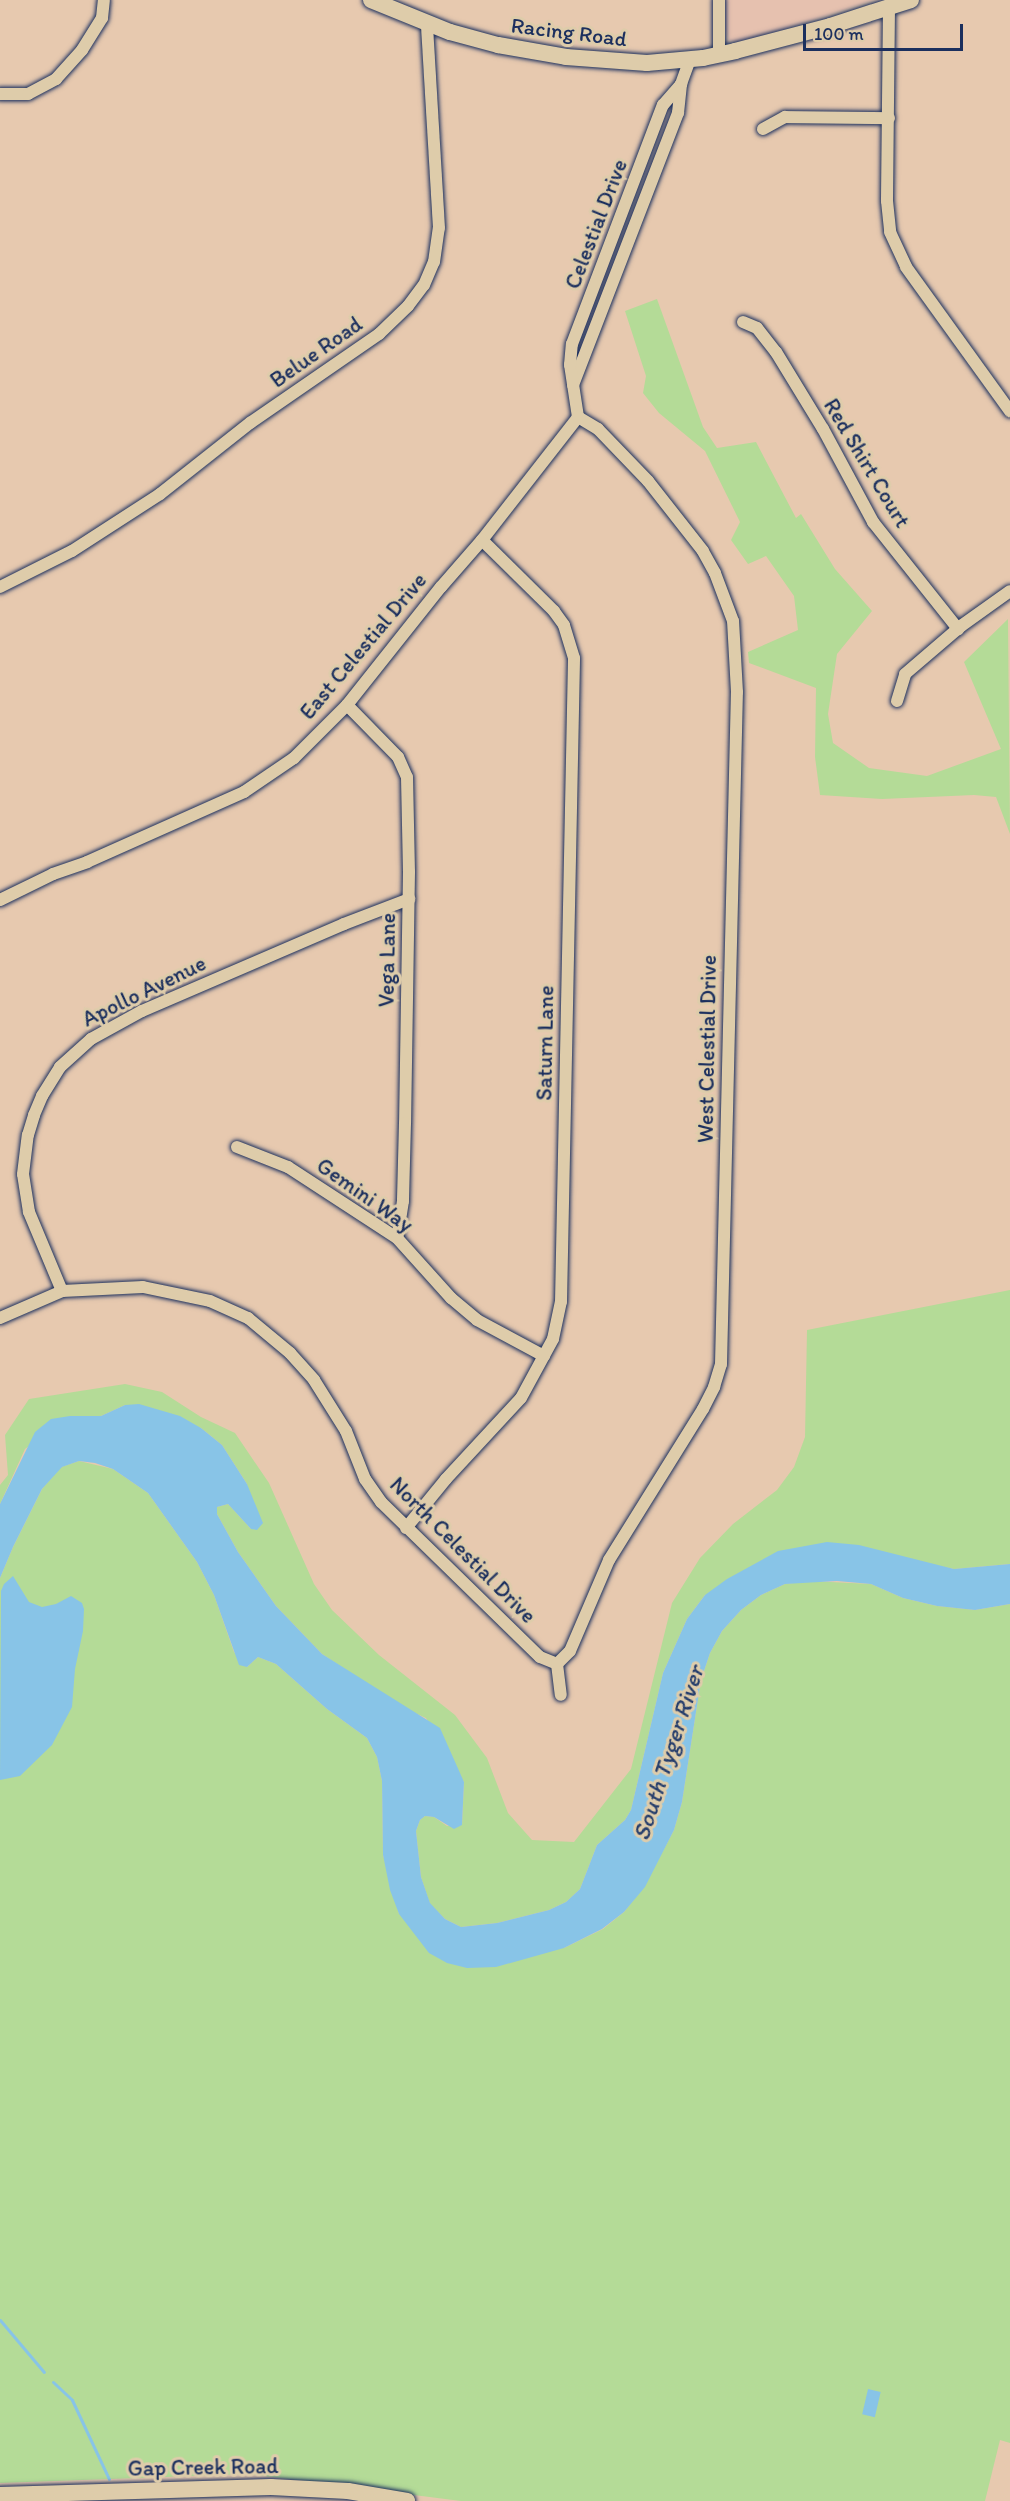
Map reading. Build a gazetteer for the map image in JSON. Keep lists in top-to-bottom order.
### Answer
{
  "streets": {
    "street": [
      "Racing Road",
      "Celestial Drive",
      "Belue Road",
      "Red Shirt Court",
      "East Celestial Drive",
      "Vega Lane",
      "Apollo Avenue",
      "Saturn Lane",
      "West Celestial Drive",
      "Gemini Way",
      "North Celestial Drive",
      "Gap Creek Road"
    ]
  },
  "crossings": [
    ["Racing Road", "Celestial Drive"],
    ["Racing Road", "Belue Road"],
    ["Celestial Drive", "East Celestial Drive"],
    ["Celestial Drive", "West Celestial Drive"],
    ["East Celestial Drive", "Vega Lane"],
    ["East Celestial Drive", "Saturn Lane"],
    ["East Celestial Drive", "West Celestial Drive"],
    ["Vega Lane", "Apollo Avenue"],
    ["Vega Lane", "Gemini Way"],
    ["Apollo Avenue", "North Celestial Drive"],
    ["Saturn Lane", "Gemini Way"],
    ["Saturn Lane", "North Celestial Drive"],
    ["West Celestial Drive", "North Celestial Drive"]
  ],
  "water": ["South Tyger River"],
  "scale_bar": "100 m"
}
